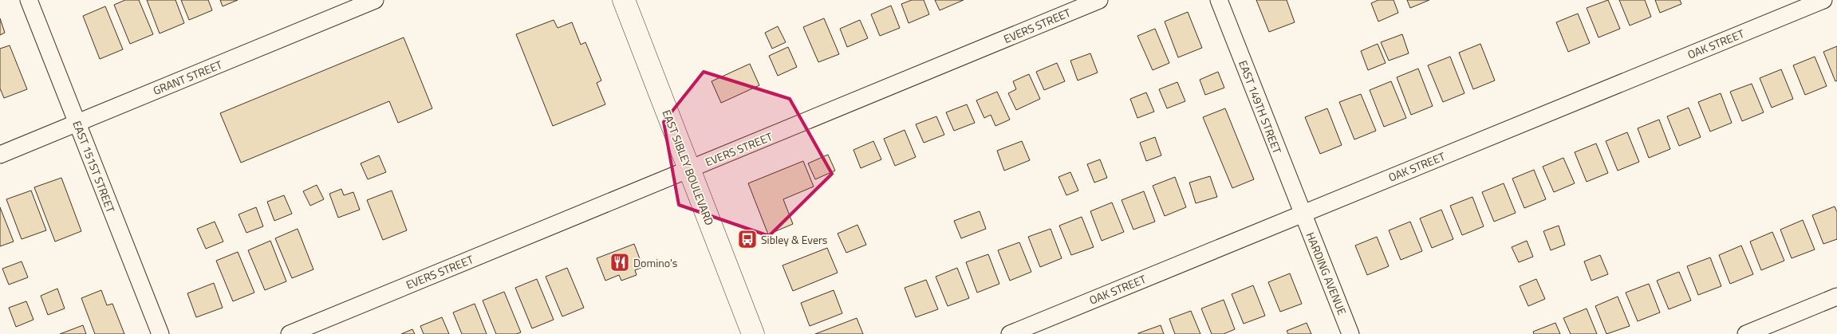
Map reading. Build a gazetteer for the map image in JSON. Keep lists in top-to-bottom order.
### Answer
{
  "streets": {
    "main road": ["EAST SIBLEY BOULEVARD"],
    "street": [
      "EVERS STREET",
      "OAK STREET",
      "GRANT STREET",
      "EAST 149TH STREET",
      "EAST 151ST STREET",
      "HARDING AVENUE"
    ]
  },
  "crossings": [
    ["EVERS STREET", "EAST SIBLEY BOULEVARD"],
    ["OAK STREET", "EAST 149TH STREET"],
    ["OAK STREET", "HARDING AVENUE"],
    ["GRANT STREET", "EAST 151ST STREET"],
    ["EAST 149TH STREET", "HARDING AVENUE"]
  ],
  "places": {
    "bus stop": ["Sibley & Evers"],
    "restaurant": ["Domino's"]
  }
}
